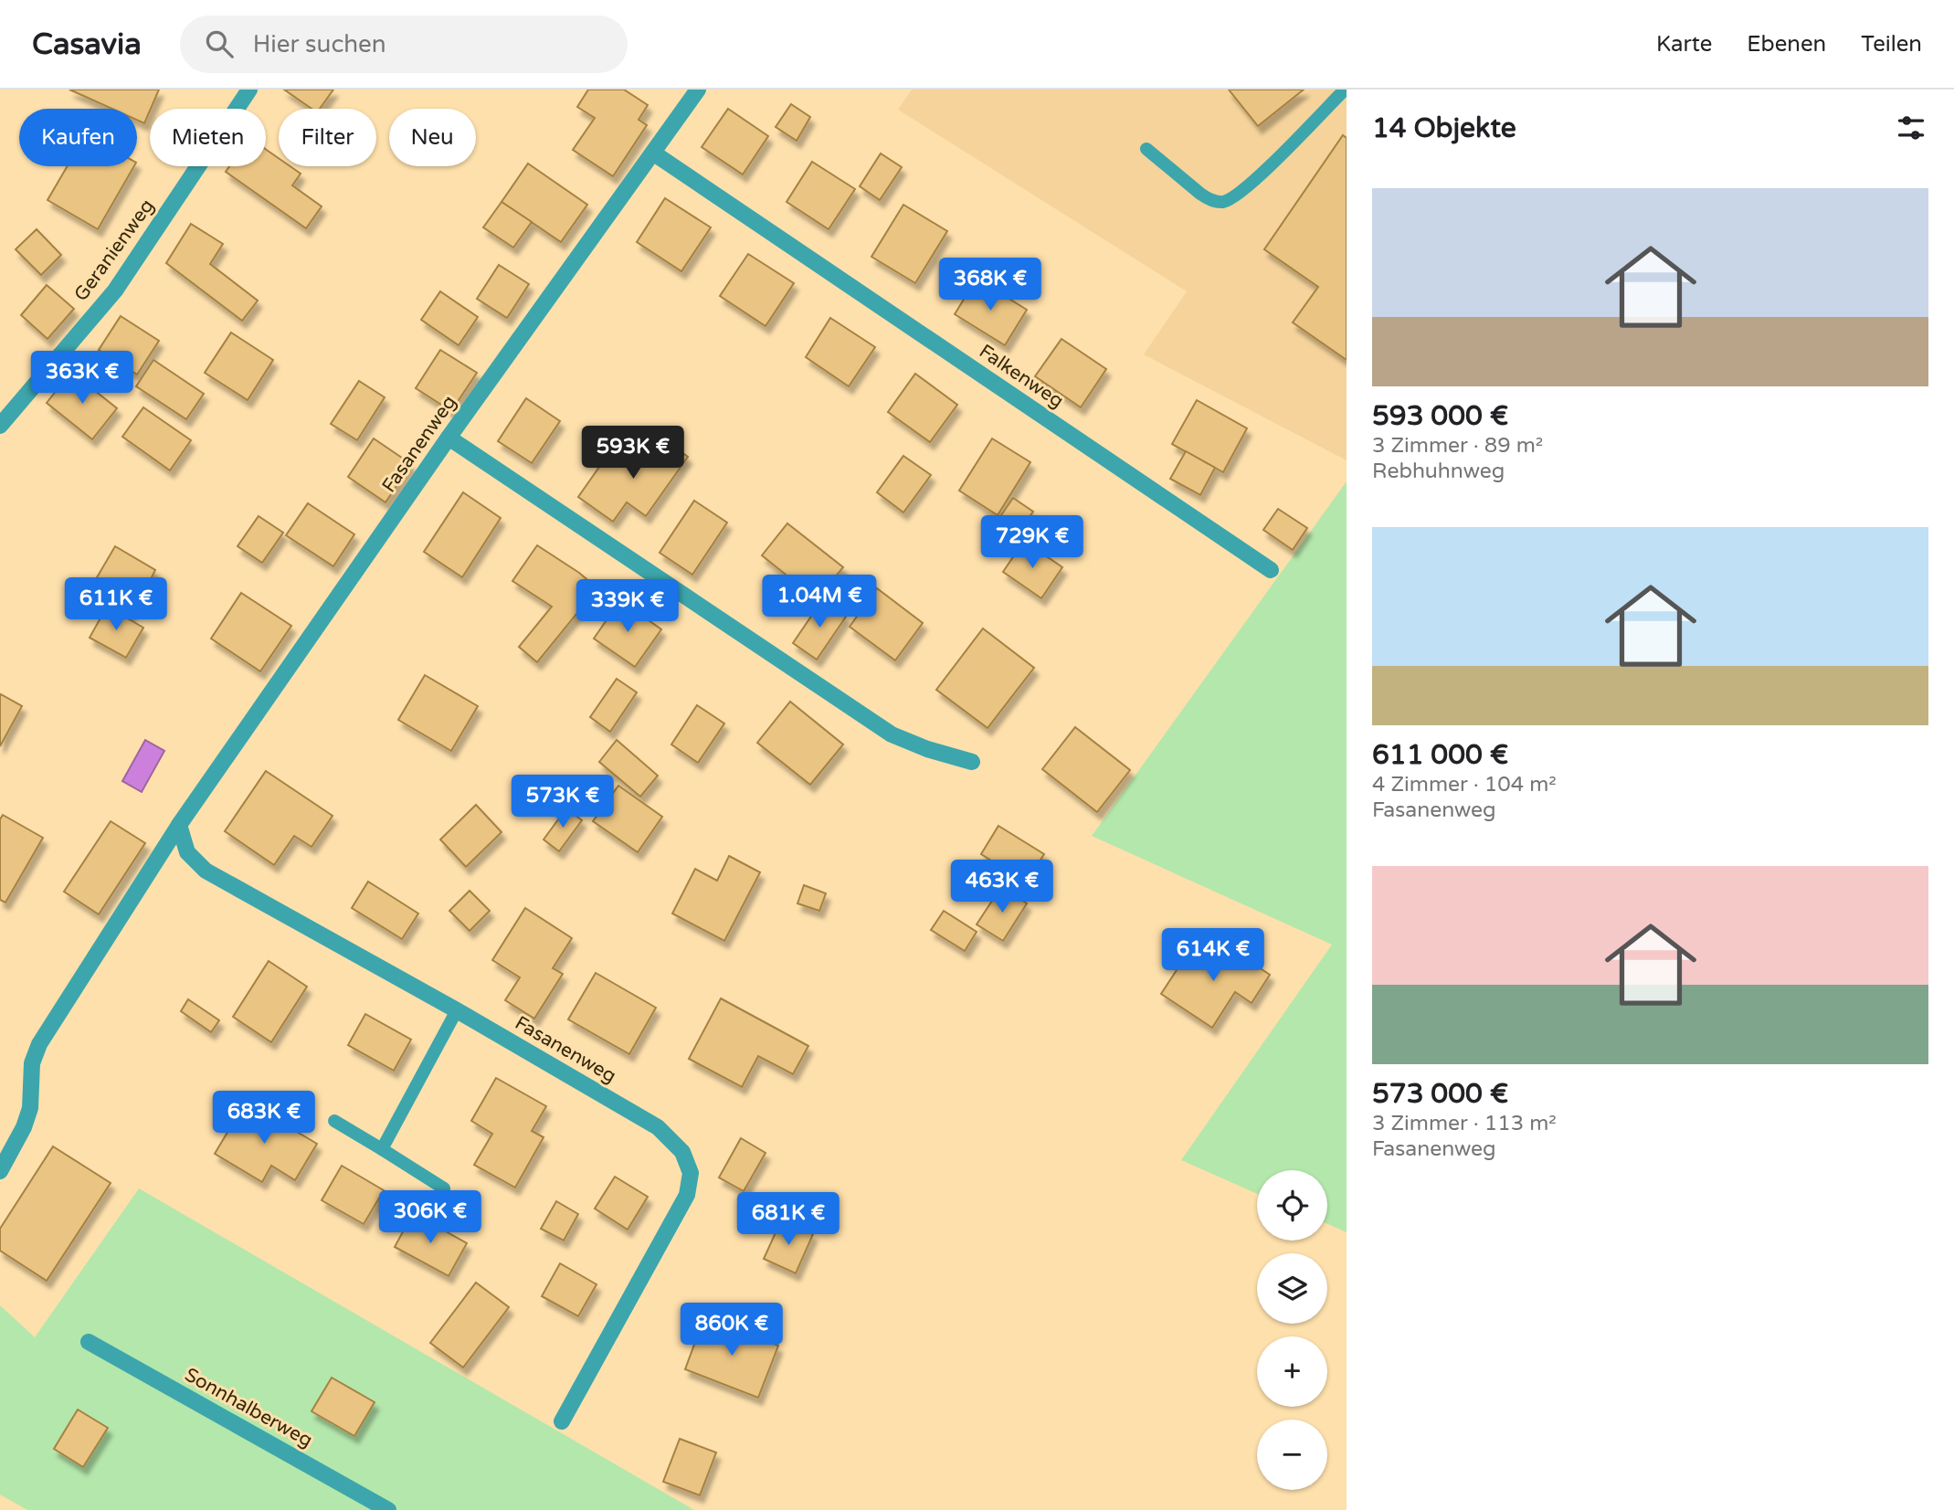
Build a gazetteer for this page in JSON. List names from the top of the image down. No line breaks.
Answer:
{"streets":{"street":["Geranienweg","Falkenweg","Fasanenweg","Sonnhalberweg"]},"crossings":[["Falkenweg","Fasanenweg"]],"page":{"header":"Casavia","search":"Hier suchen","nav":["Karte","Ebenen","Teilen"],"heading":"14 Objekte","chip":["Kaufen","Mieten","Filter","Neu"],"list":[{"name":"593 000 €","note":"3 Zimmer · 89 m² · Rebhuhnweg"},{"name":"611 000 €","note":"4 Zimmer · 104 m² · Fasanenweg"},{"name":"573 000 €","note":"3 Zimmer · 113 m² · Fasanenweg"}],"price":["368K €","363K €","593K €","729K €","1.04M €","611K €","339K €","573K €","463K €","614K €","683K €","306K €","681K €","860K €"],"map_buttons":["+","−"]}}
